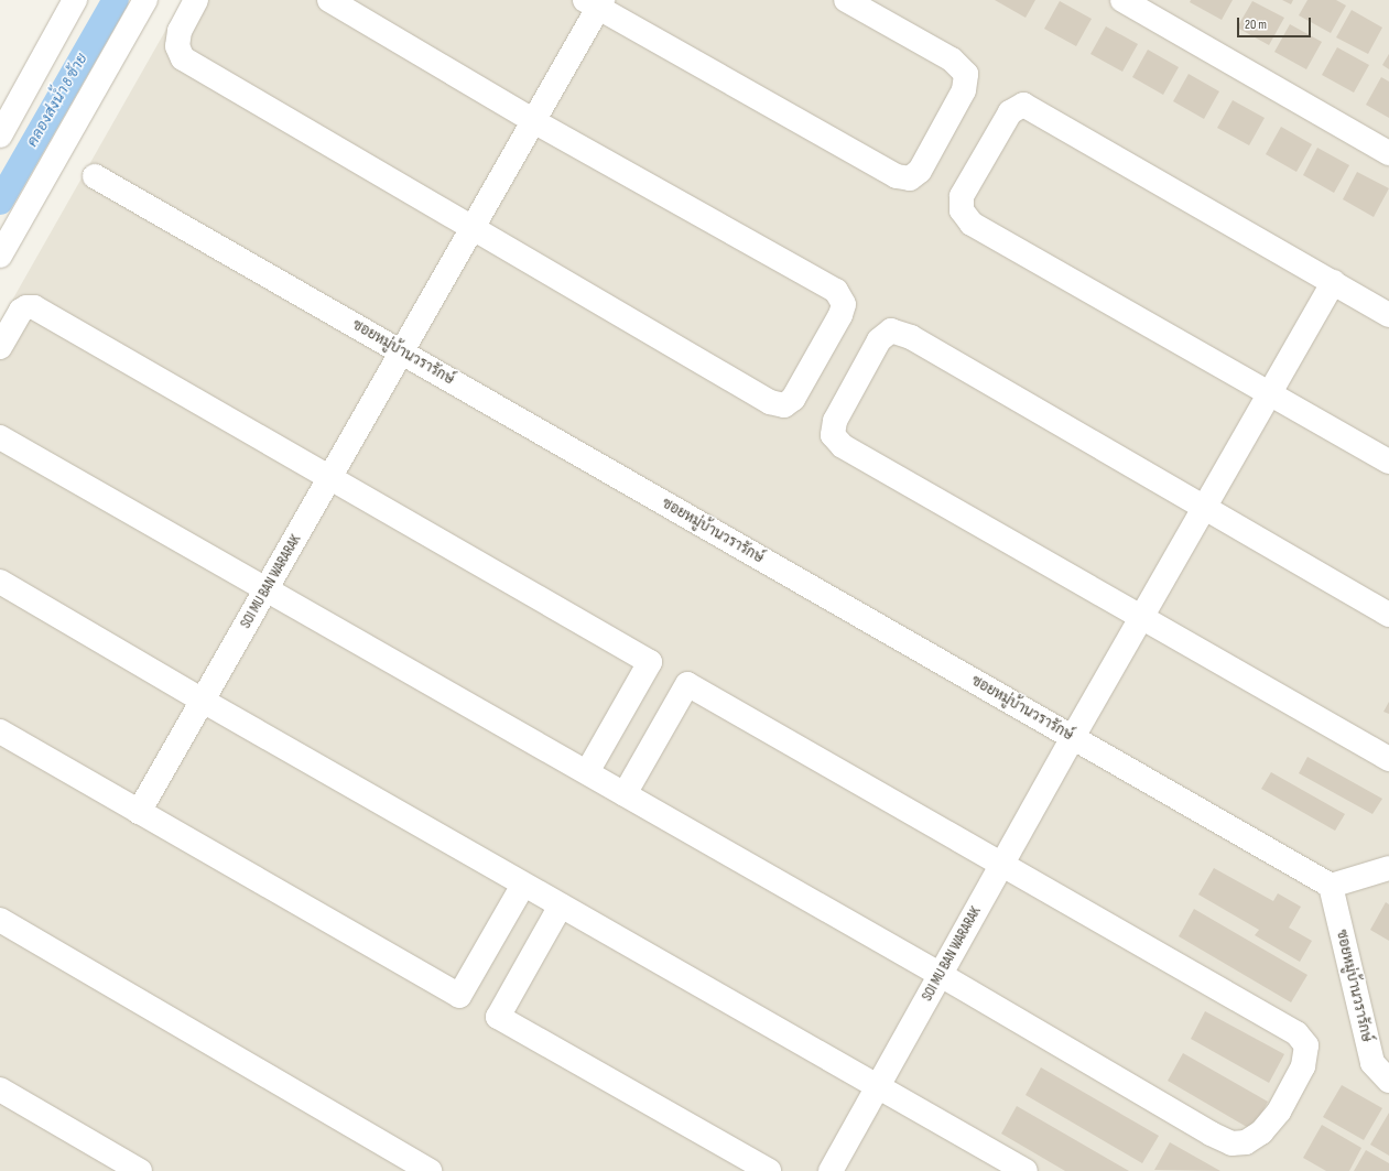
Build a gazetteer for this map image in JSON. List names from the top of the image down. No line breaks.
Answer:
{"streets":{"street":["ซอยหมู่บ้านวรารักษ์","SOI MU BAN WARARAK"]},"crossings":[["ซอยหมู่บ้านวรารักษ์","SOI MU BAN WARARAK"]],"water":["คลองส่งน้ำ 8 ซ้าย"],"scale_bar":"20 m"}
